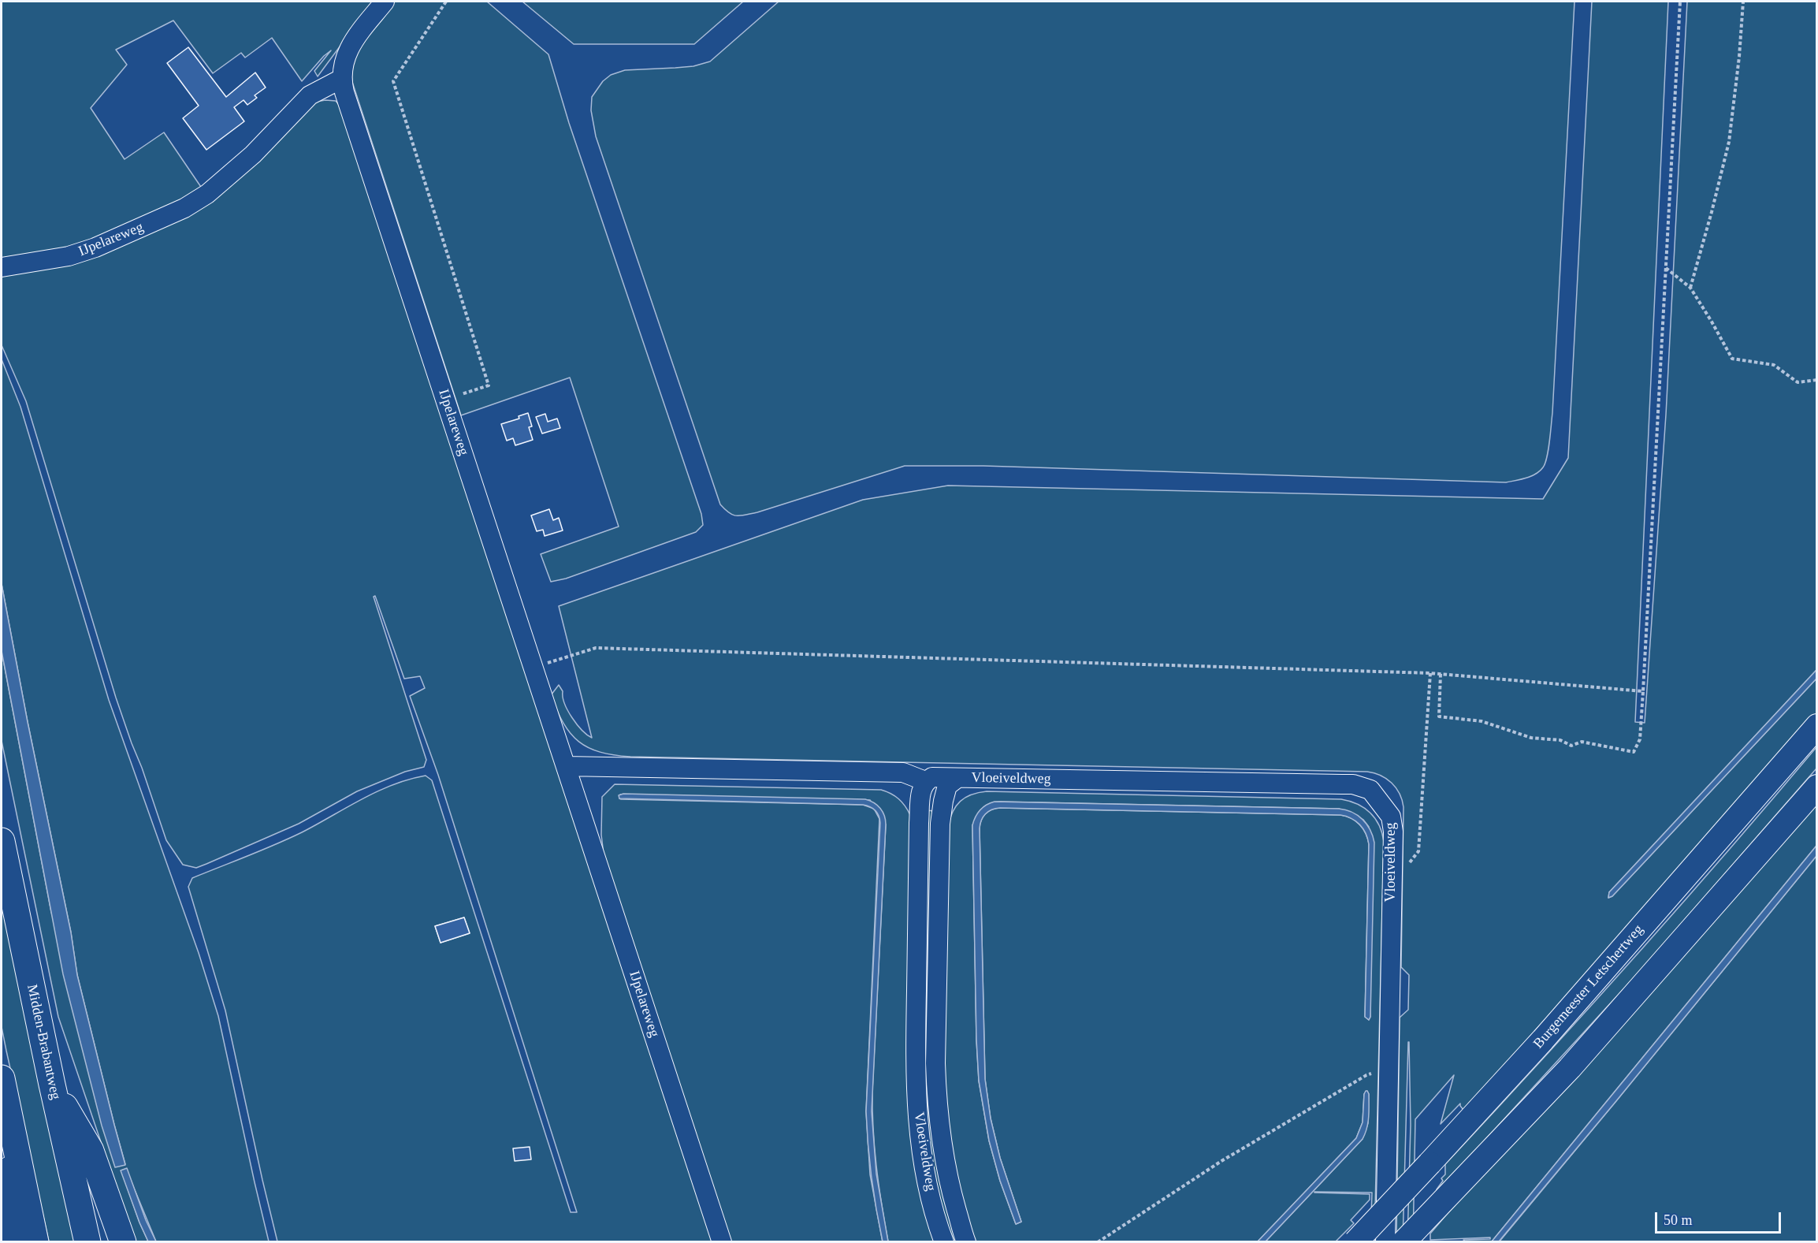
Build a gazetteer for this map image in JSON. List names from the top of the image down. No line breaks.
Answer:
{"streets":{"highway":["Midden-Brabantweg"],"main road":["Burgemeester Letschertweg"],"street":["IJpelareweg","Vloeiveldweg"]},"scale_bar":"50 m"}
